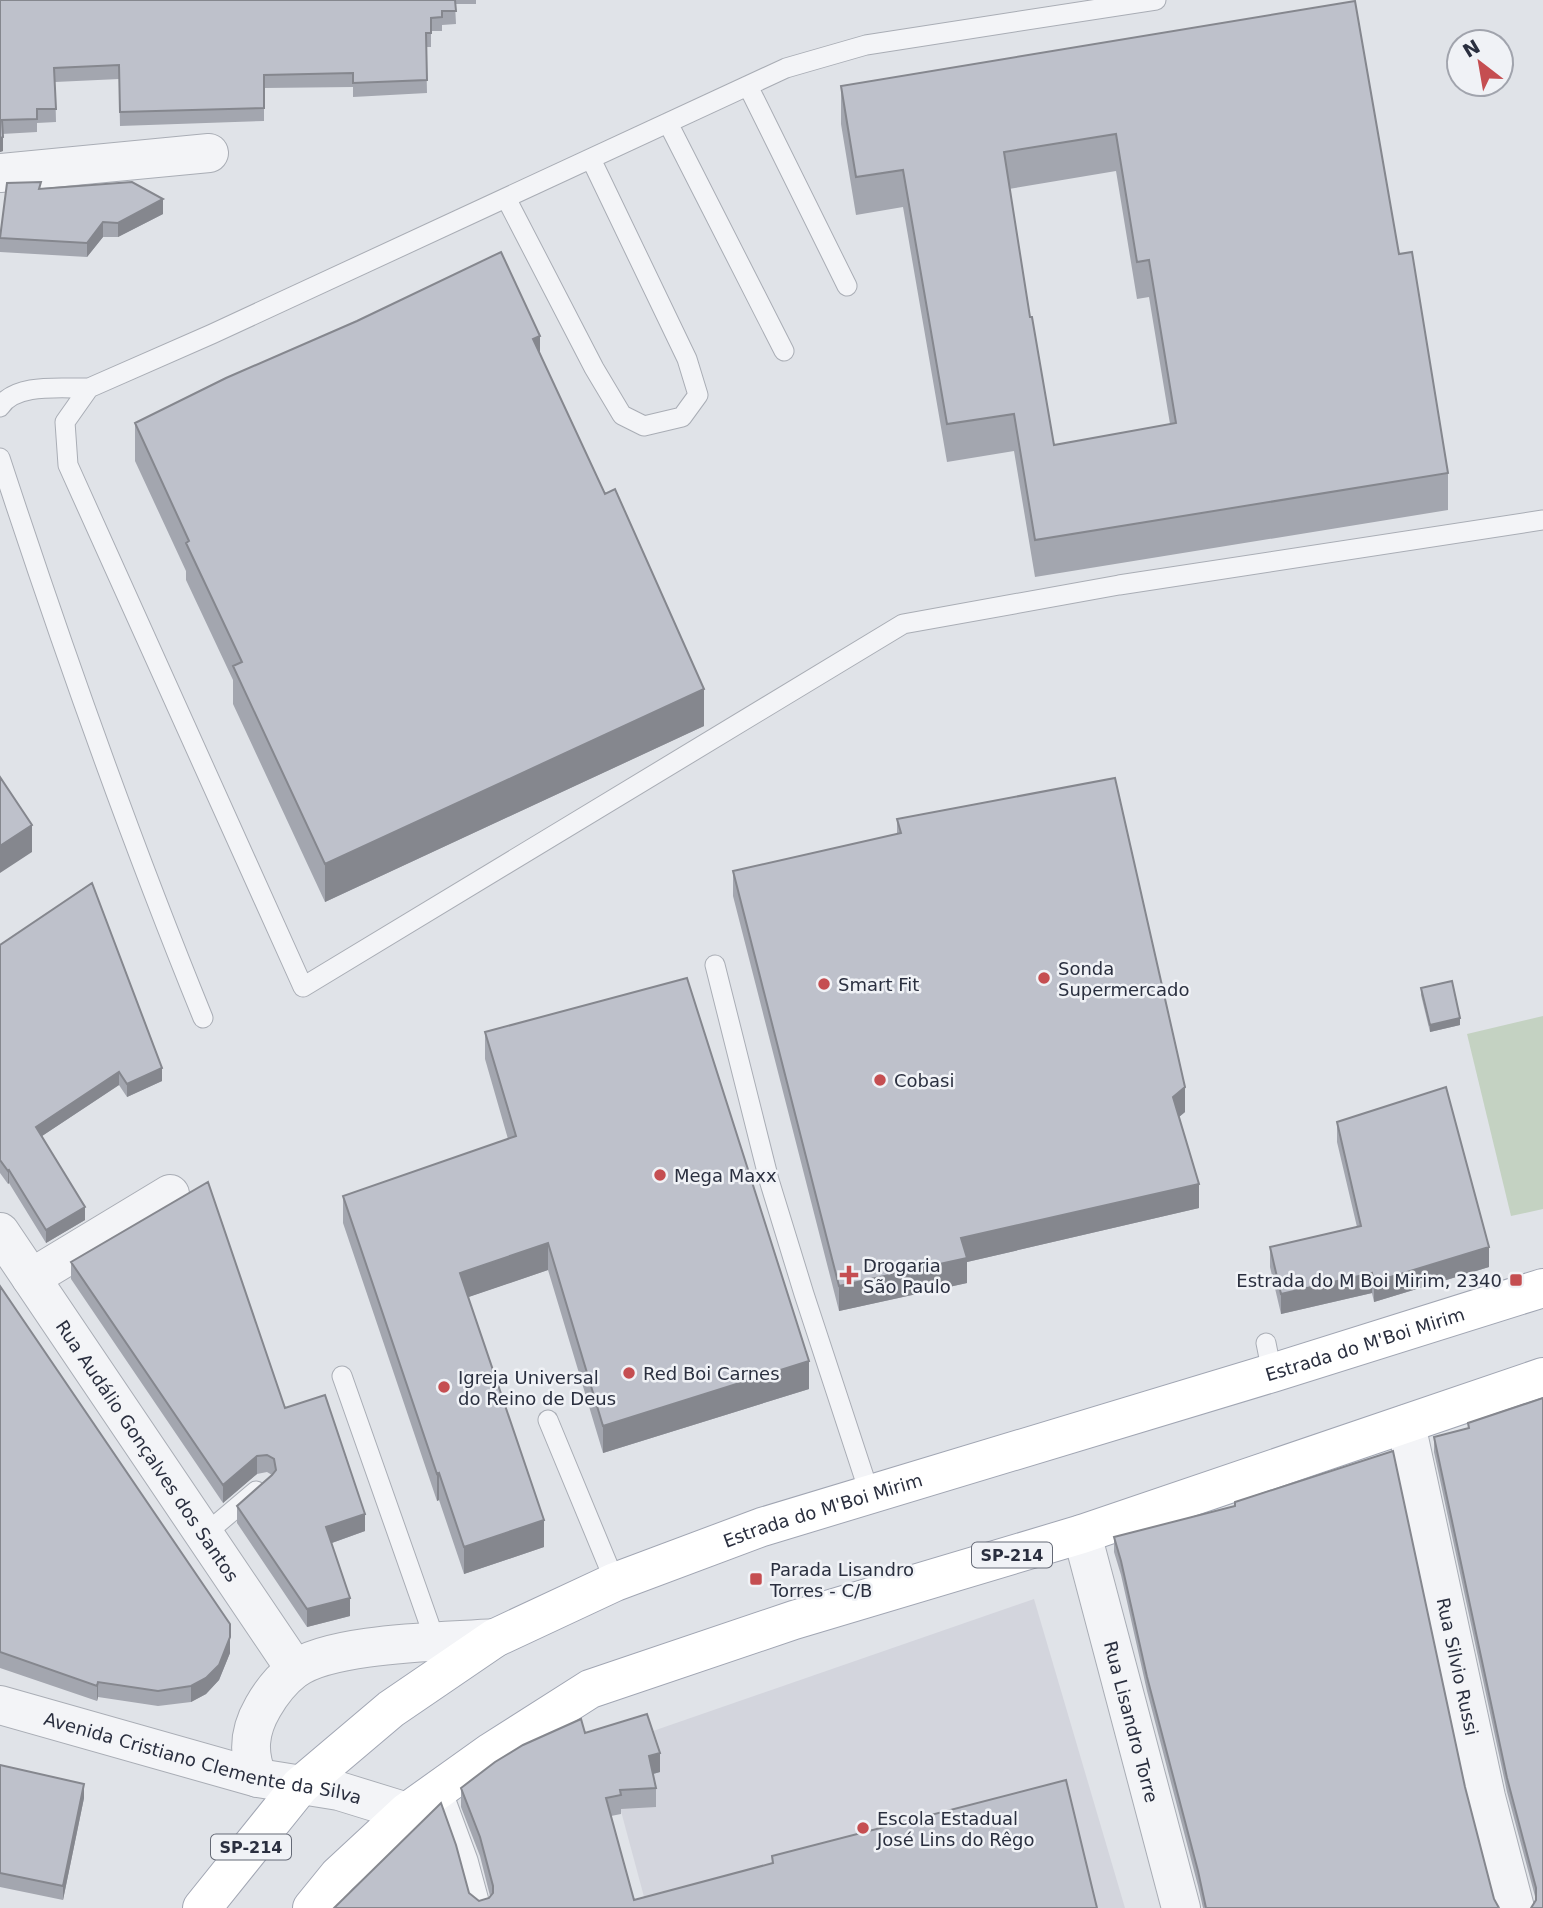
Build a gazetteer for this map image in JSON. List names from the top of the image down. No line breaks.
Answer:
{"streets":{"main road":["Estrada do M'Boi Mirim","SP-214"],"street":["Rua Audálio Gonçalves dos Santos","Rua Silvio Russi","Rua Lisandro Torre","Avenida Cristiano Clemente da Silva"]},"crossings":[["Estrada do M'Boi Mirim","Avenida Cristiano Clemente da Silva"],["SP-214","Rua Silvio Russi"],["SP-214","Rua Lisandro Torre"],["SP-214","Avenida Cristiano Clemente da Silva"]],"places":{"other":["Sonda Supermercado","Smart Fit","Cobasi","Mega Maxx","Red Boi Carnes","Igreja Universal do Reino de Deus","Escola Estadual José Lins do Rêgo"],"health":["Drogaria São Paulo"],"transit":["Estrada do M Boi Mirim, 2340","Parada Lisandro Torres - C/B"]},"north":"top left"}
